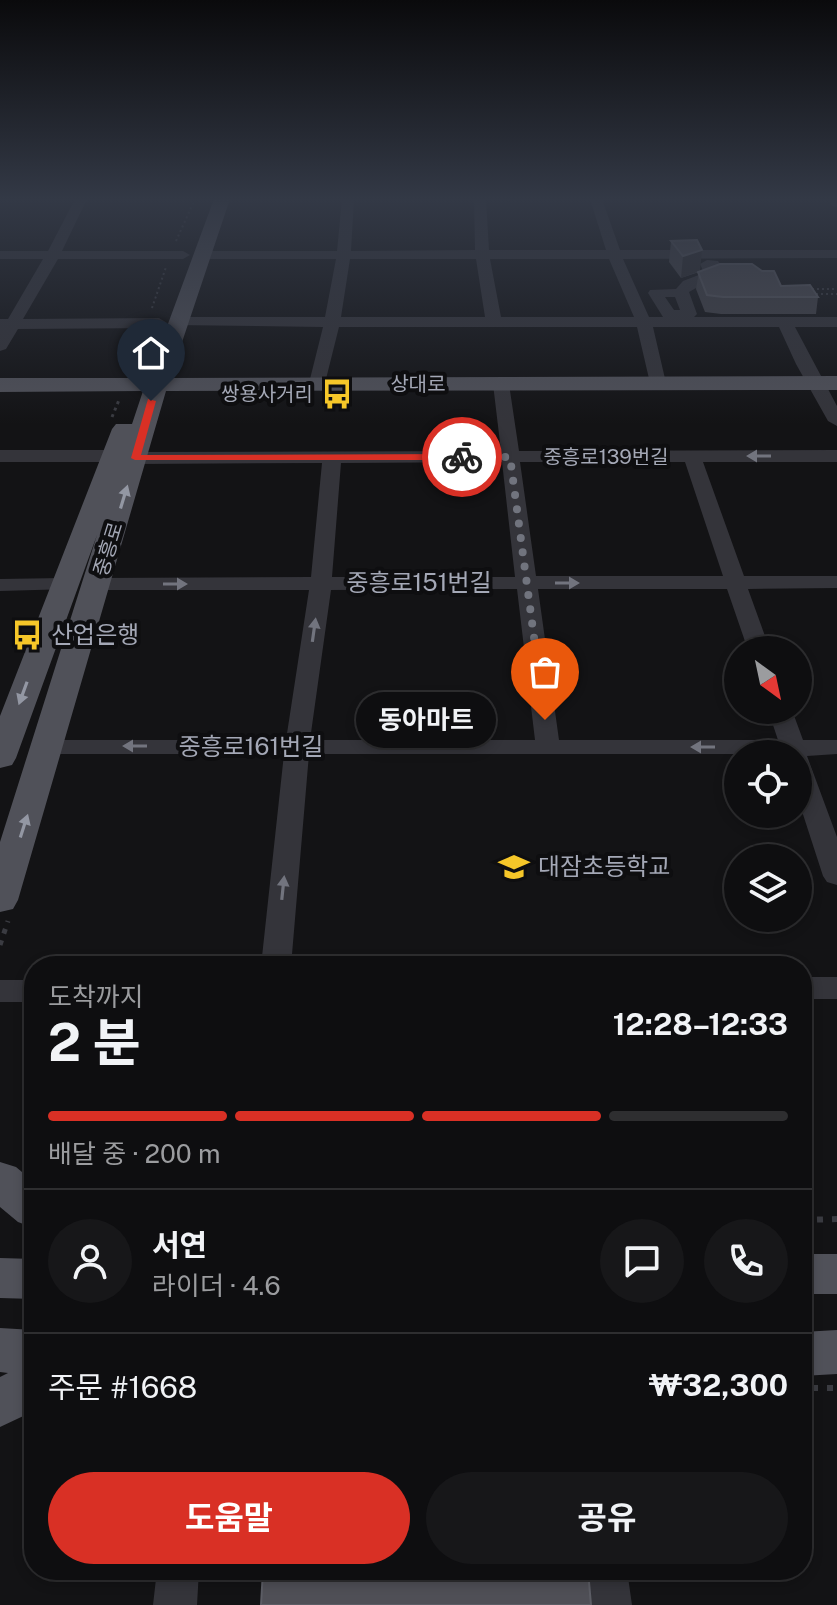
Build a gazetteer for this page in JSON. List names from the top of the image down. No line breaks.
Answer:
{"streets":{"main road":["상대로","중흥로"],"street":["중흥로139번길","중흥로151번길","중흥로161번길"]},"crossings":[["상대로","중흥로"],["중흥로139번길","중흥로"],["중흥로","중흥로151번길"],["중흥로","중흥로161번길"]],"one_way":["중흥로151번길","중흥로161번길"],"places":{"bus stop":["쌍용사거리","산업은행"],"other":["동아마트"],"school or university":["대잠초등학교"]},"north":"bottom right","page":{"bubble":"동아마트","heading":["2 분","도착까지","12:28–12:33"],"panel":["서연","라이더 · 4.6","주문 #1668","₩32,300"],"bar":"배달 중 · 200 m","buttons":["도움말","공유"]}}
